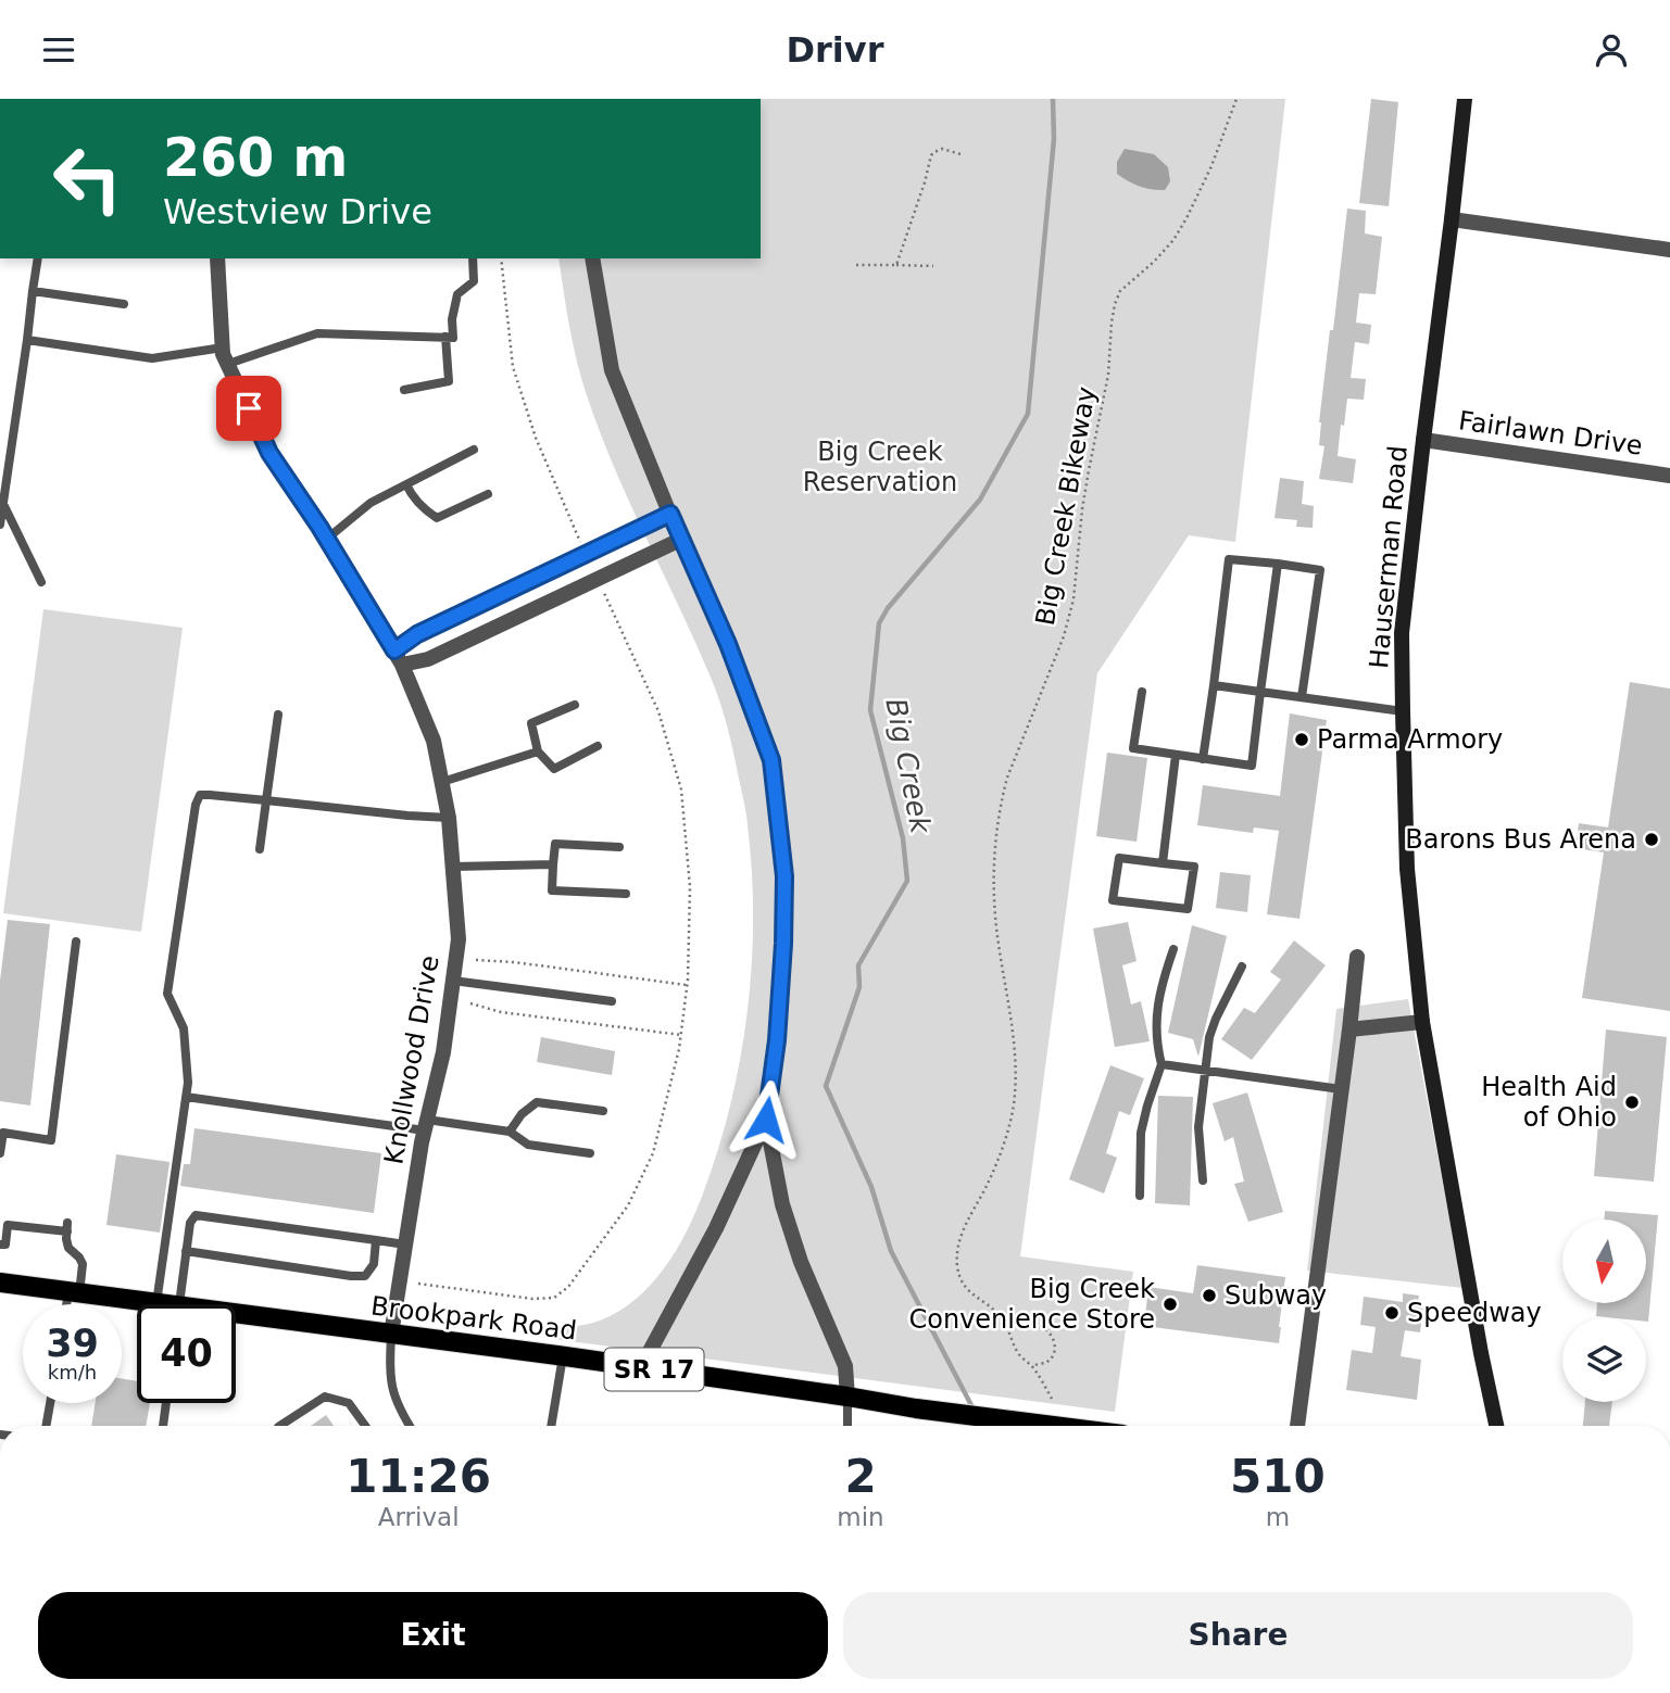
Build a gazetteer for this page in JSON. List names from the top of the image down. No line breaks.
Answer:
{"streets":{"main road":["Hauserman Road","Brookpark Road","SR 17"],"street":["Fairlawn Drive","Knollwood Drive"],"path":["Big Creek Bikeway"]},"crossings":[["Fairlawn Drive","Hauserman Road"],["Knollwood Drive","Brookpark Road"]],"water":["Big Creek"],"parks":["Big Creek Reservation"],"places":["Parma Armory","Barons Bus Arena","Health Aid of Ohio","Subway","Big Creek Convenience Store","Speedway"],"north":"bottom","page":{"header":"Drivr","turn":["260 m","Westview Drive"],"speed":"39 km/h","limit":"40","eta":["11:26","Arrival","2","min","510","m"],"buttons":["Exit","Share"]}}
